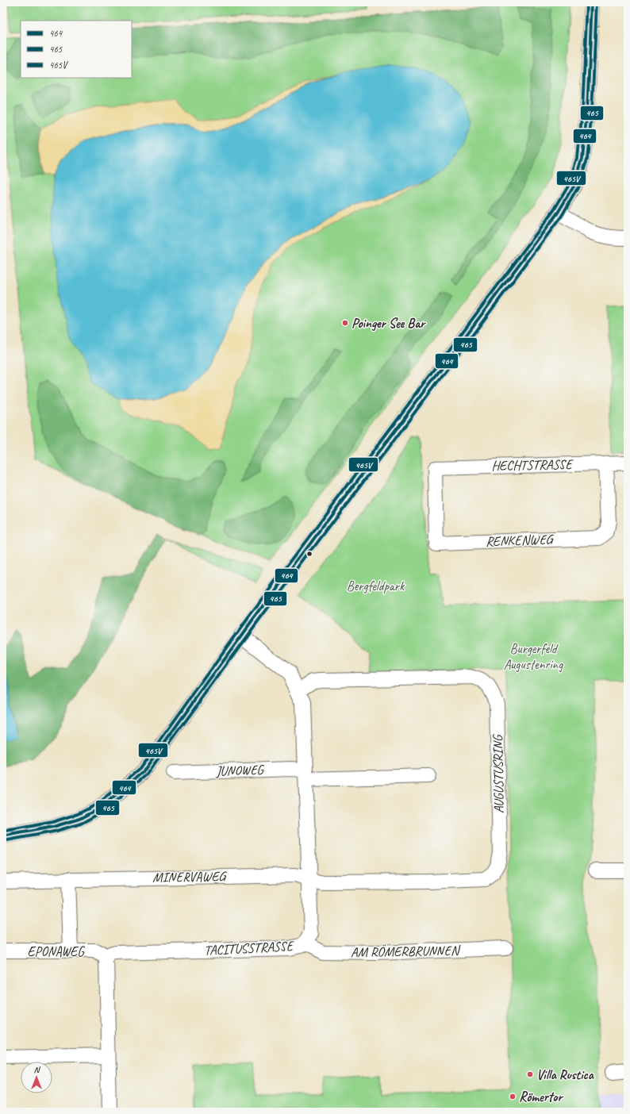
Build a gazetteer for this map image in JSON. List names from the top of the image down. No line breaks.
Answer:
{"streets":{"street":["HECHTSTRASSE","RENKENWEG","JUNOWEG","AUGUSTUSRING","MINERVAWEG","TACITUSSTRASSE","EPONAWEG","AM RÖMERBRUNNEN"]},"crossings":[["HECHTSTRASSE","RENKENWEG"],["JUNOWEG","TACITUSSTRASSE"],["AUGUSTUSRING","MINERVAWEG"],["AUGUSTUSRING","TACITUSSTRASSE"],["MINERVAWEG","TACITUSSTRASSE"],["TACITUSSTRASSE","EPONAWEG"],["TACITUSSTRASSE","AM RÖMERBRUNNEN"]],"parks":["Bergfeldpark","Burgerfeld Augustenring"],"places":["Poinger See Bar","Villa Rustica","Römertor"],"lines":["transit line 464","transit line 465","transit line 465V"],"legend":["464","465","465V"],"north":"top"}
